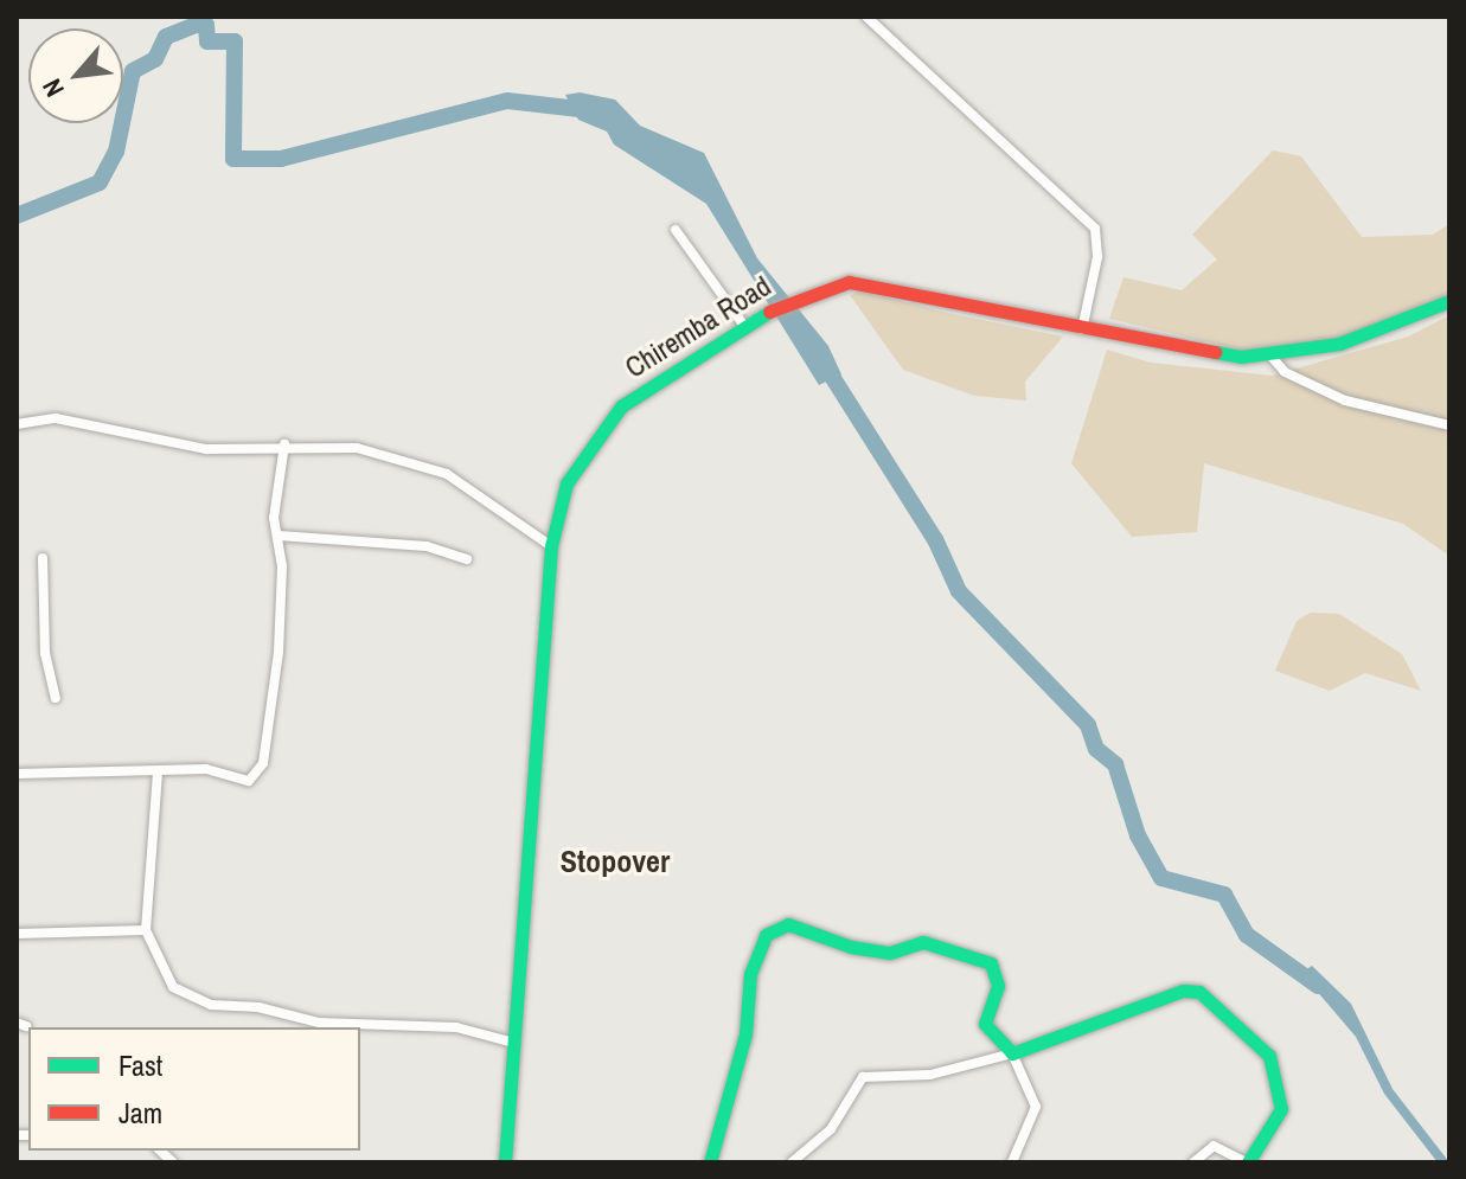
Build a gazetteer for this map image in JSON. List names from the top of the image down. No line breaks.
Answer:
{"streets":{"main road":["Chiremba Road"]},"districts":["Stopover"],"legend":["Fast","Jam"],"north":"bottom left"}
